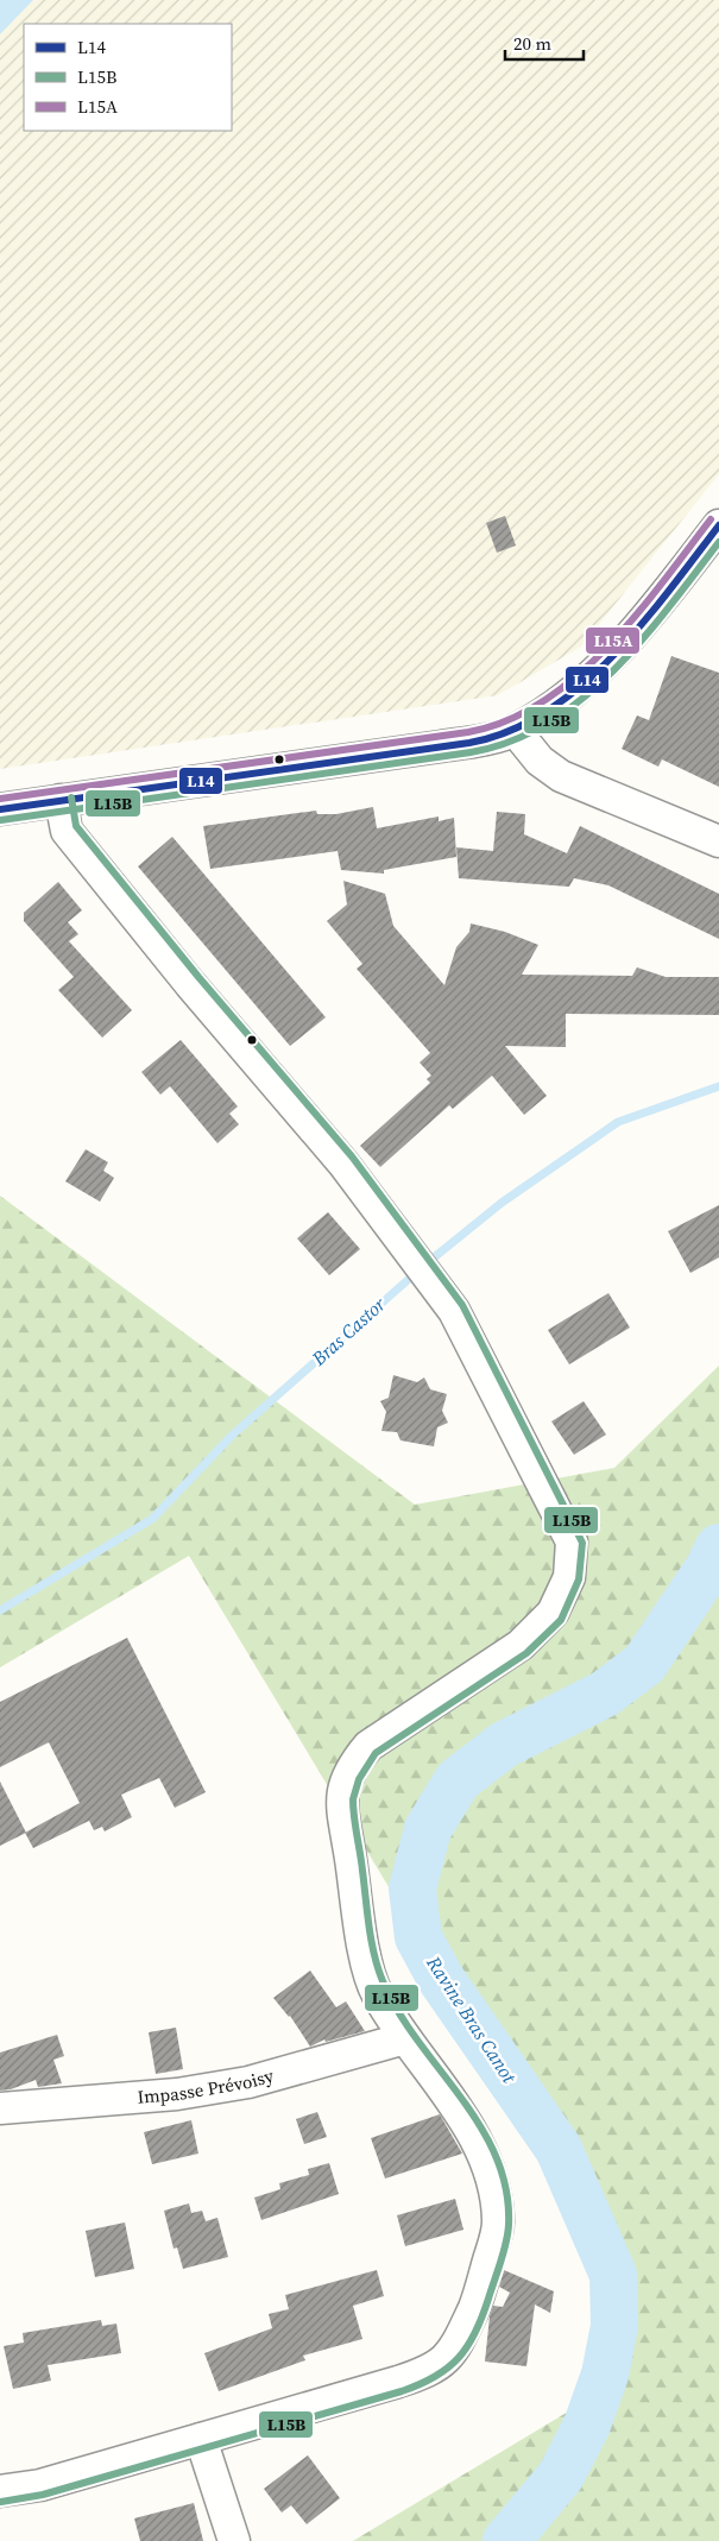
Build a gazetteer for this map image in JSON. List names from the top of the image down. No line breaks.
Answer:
{"streets":{"street":["Impasse Prévoisy"]},"water":["Bras Castor","Ravine Bras Canot"],"lines":["transit line L15A","transit line L14","transit line L15B"],"legend":["L14","L15B","L15A"],"scale_bar":"20 m"}
